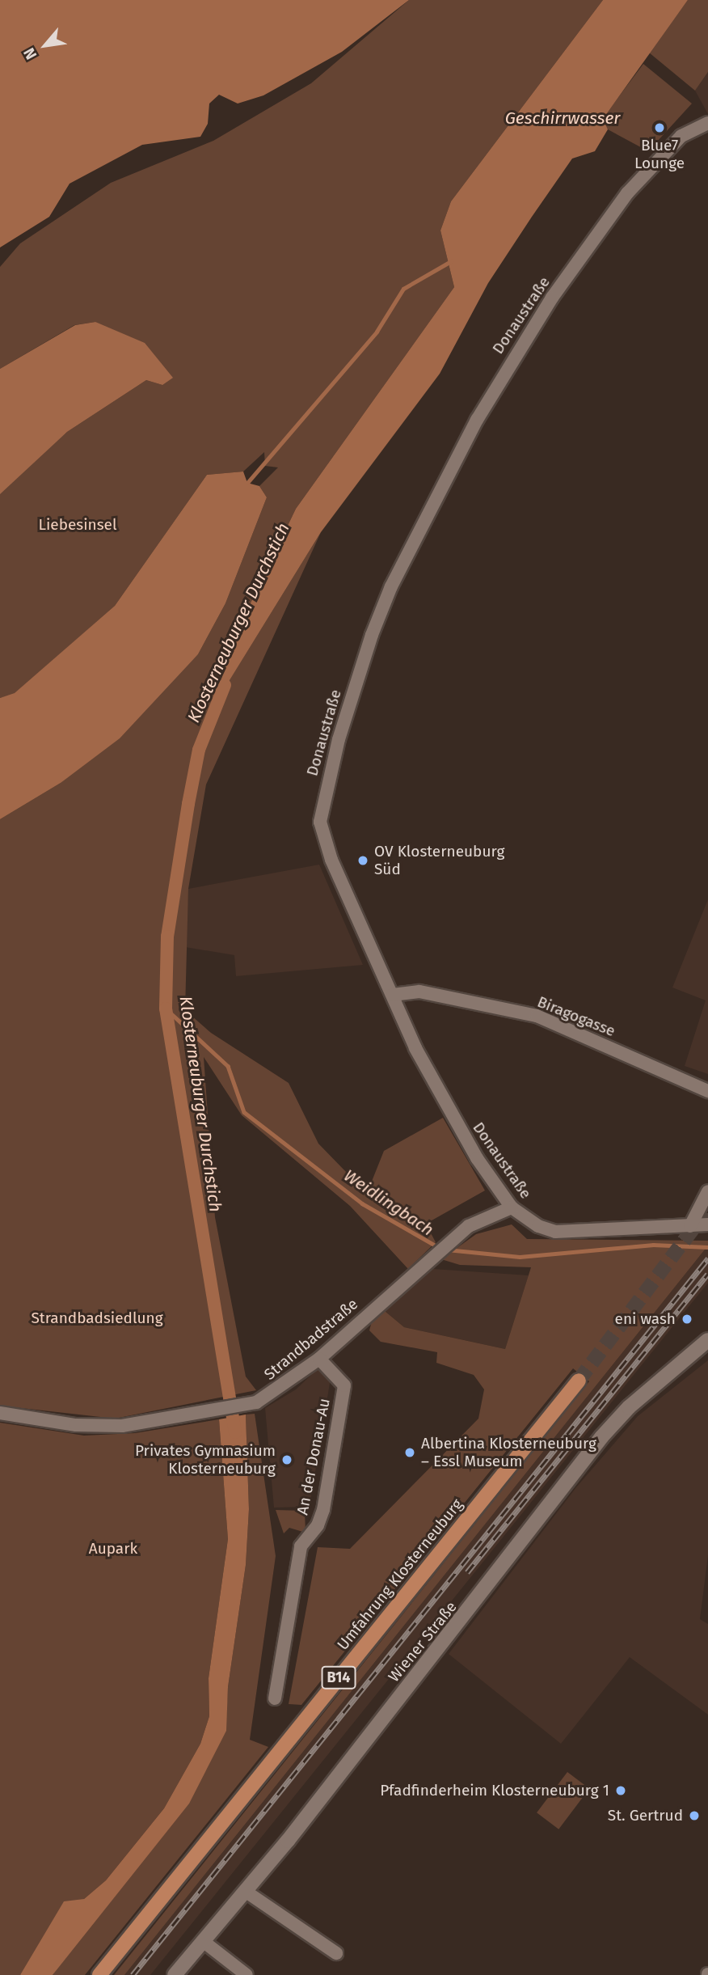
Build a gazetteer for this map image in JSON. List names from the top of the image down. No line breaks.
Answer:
{"streets":{"main road":["Umfahrung Klosterneuburg","B14"],"street":["Donaustraße","Biragogasse","Strandbadstraße","An der Donau-Au","Wiener Straße"]},"crossings":[["Donaustraße","Biragogasse"],["Donaustraße","Strandbadstraße"],["Strandbadstraße","An der Donau-Au"]],"water":["Geschirrwasser","Klosterneuburger Durchstich","Weidlingbach"],"parks":["Liebesinsel","Strandbadsiedlung","Aupark"],"places":["Blue7 Lounge","OV Klosterneuburg Süd","eni wash","Albertina Klosterneuburg – Essl Museum","Privates Gymnasium Klosterneuburg","Pfadfinderheim Klosterneuburg 1","St. Gertrud"],"north":"bottom left"}
